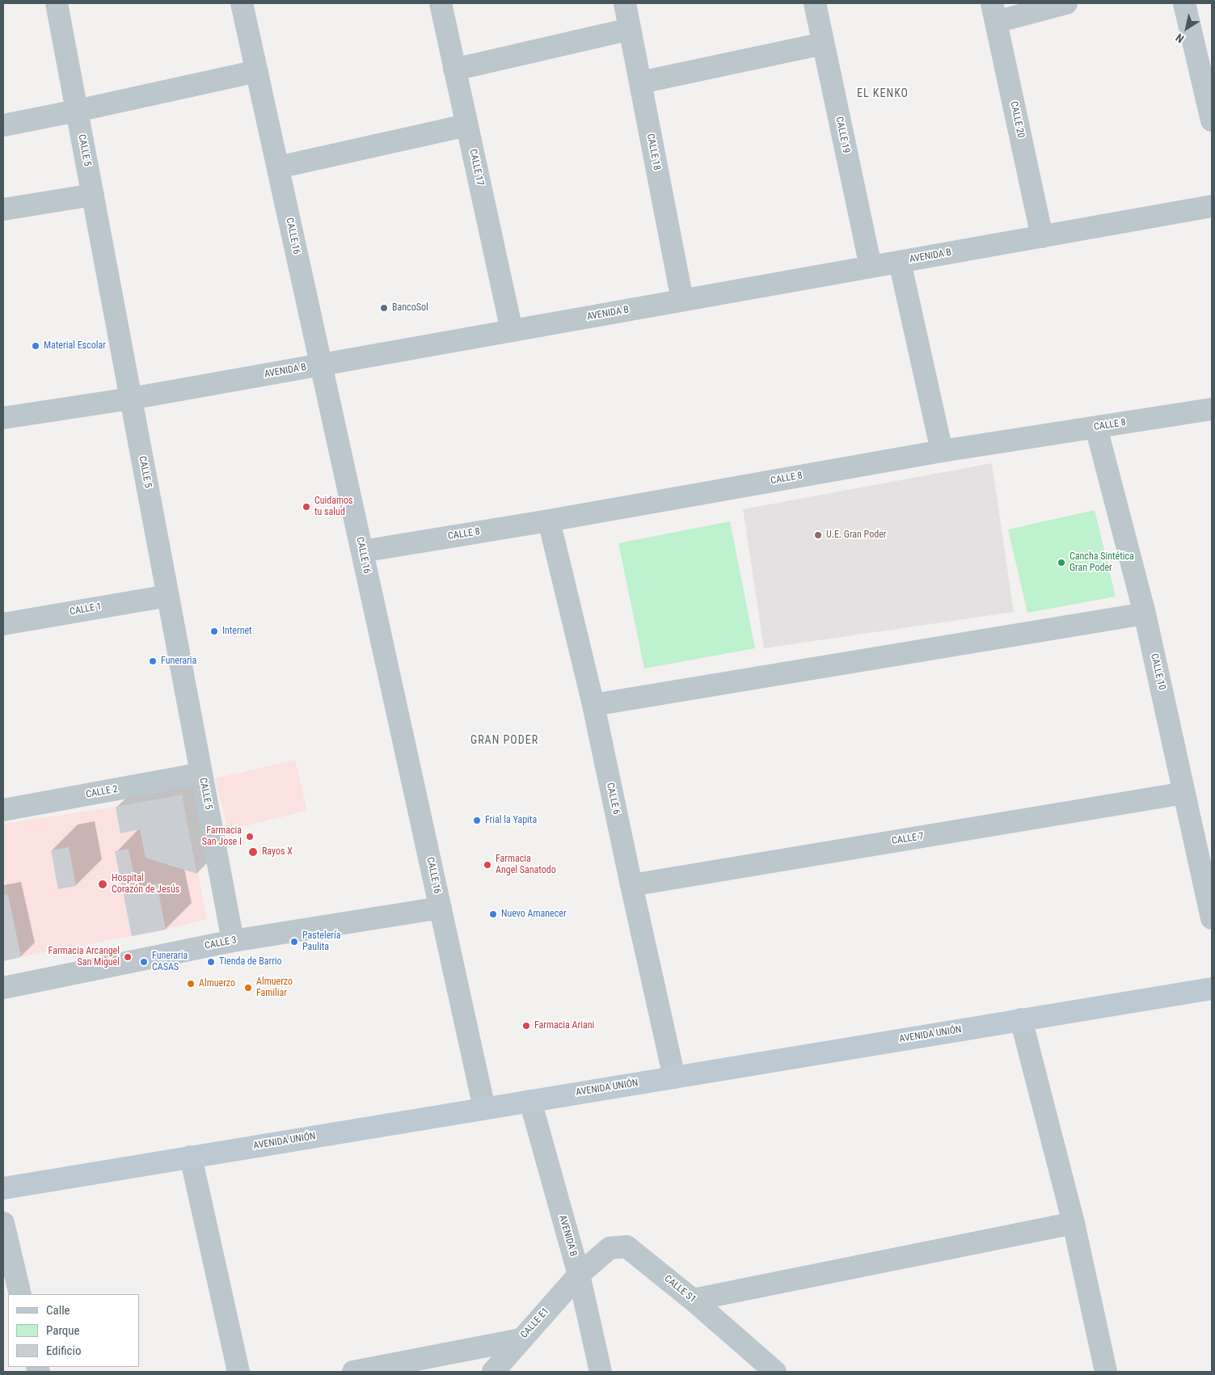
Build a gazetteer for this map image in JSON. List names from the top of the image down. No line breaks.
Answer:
{"streets":{"street":["CALLE 20","CALLE 19","CALLE 5","CALLE 18","CALLE 17","CALLE 16","AVENIDA B","CALLE 8","CALLE 1","CALLE 10","CALLE 2","CALLE 6","CALLE 7","CALLE 3","AVENIDA UNIÓN","CALLE S1","CALLE E1"]},"crossings":[["CALLE 20","AVENIDA B"],["CALLE 19","AVENIDA B"],["CALLE 5","AVENIDA B"],["CALLE 5","CALLE 1"],["CALLE 5","CALLE 2"],["CALLE 5","CALLE 3"],["CALLE 18","AVENIDA B"],["CALLE 17","AVENIDA B"],["CALLE 16","AVENIDA B"],["CALLE 16","CALLE 8"],["CALLE 16","CALLE 3"],["CALLE 16","AVENIDA UNIÓN"],["AVENIDA B","AVENIDA UNIÓN"],["AVENIDA B","CALLE S1"],["AVENIDA B","CALLE E1"],["CALLE 8","CALLE 10"],["CALLE 8","CALLE 6"],["CALLE 10","CALLE 7"],["CALLE 6","CALLE 7"],["CALLE 6","AVENIDA UNIÓN"],["CALLE S1","CALLE E1"]],"districts":["EL KENKO","GRAN PODER"],"places":["BancoSol","Material Escolar","Cuidamos tu salud","U.E. Gran Poder","Cancha Sintética Gran Poder","Internet","Funeraria","Frial la Yapita","Farmacia San Jose I","Rayos X","Farmacia Angel Sanatodo","Hospital Corazón de Jesús","Nuevo Amanecer","Pastelería Paulita","Farmacia Arcangel San Miguel","Funeraria CASAS","Tienda de Barrio","Almuerzo","Almuerzo Familiar","Farmacia Ariani"],"legend":["Calle","Parque","Edificio"],"north":"bottom left"}
